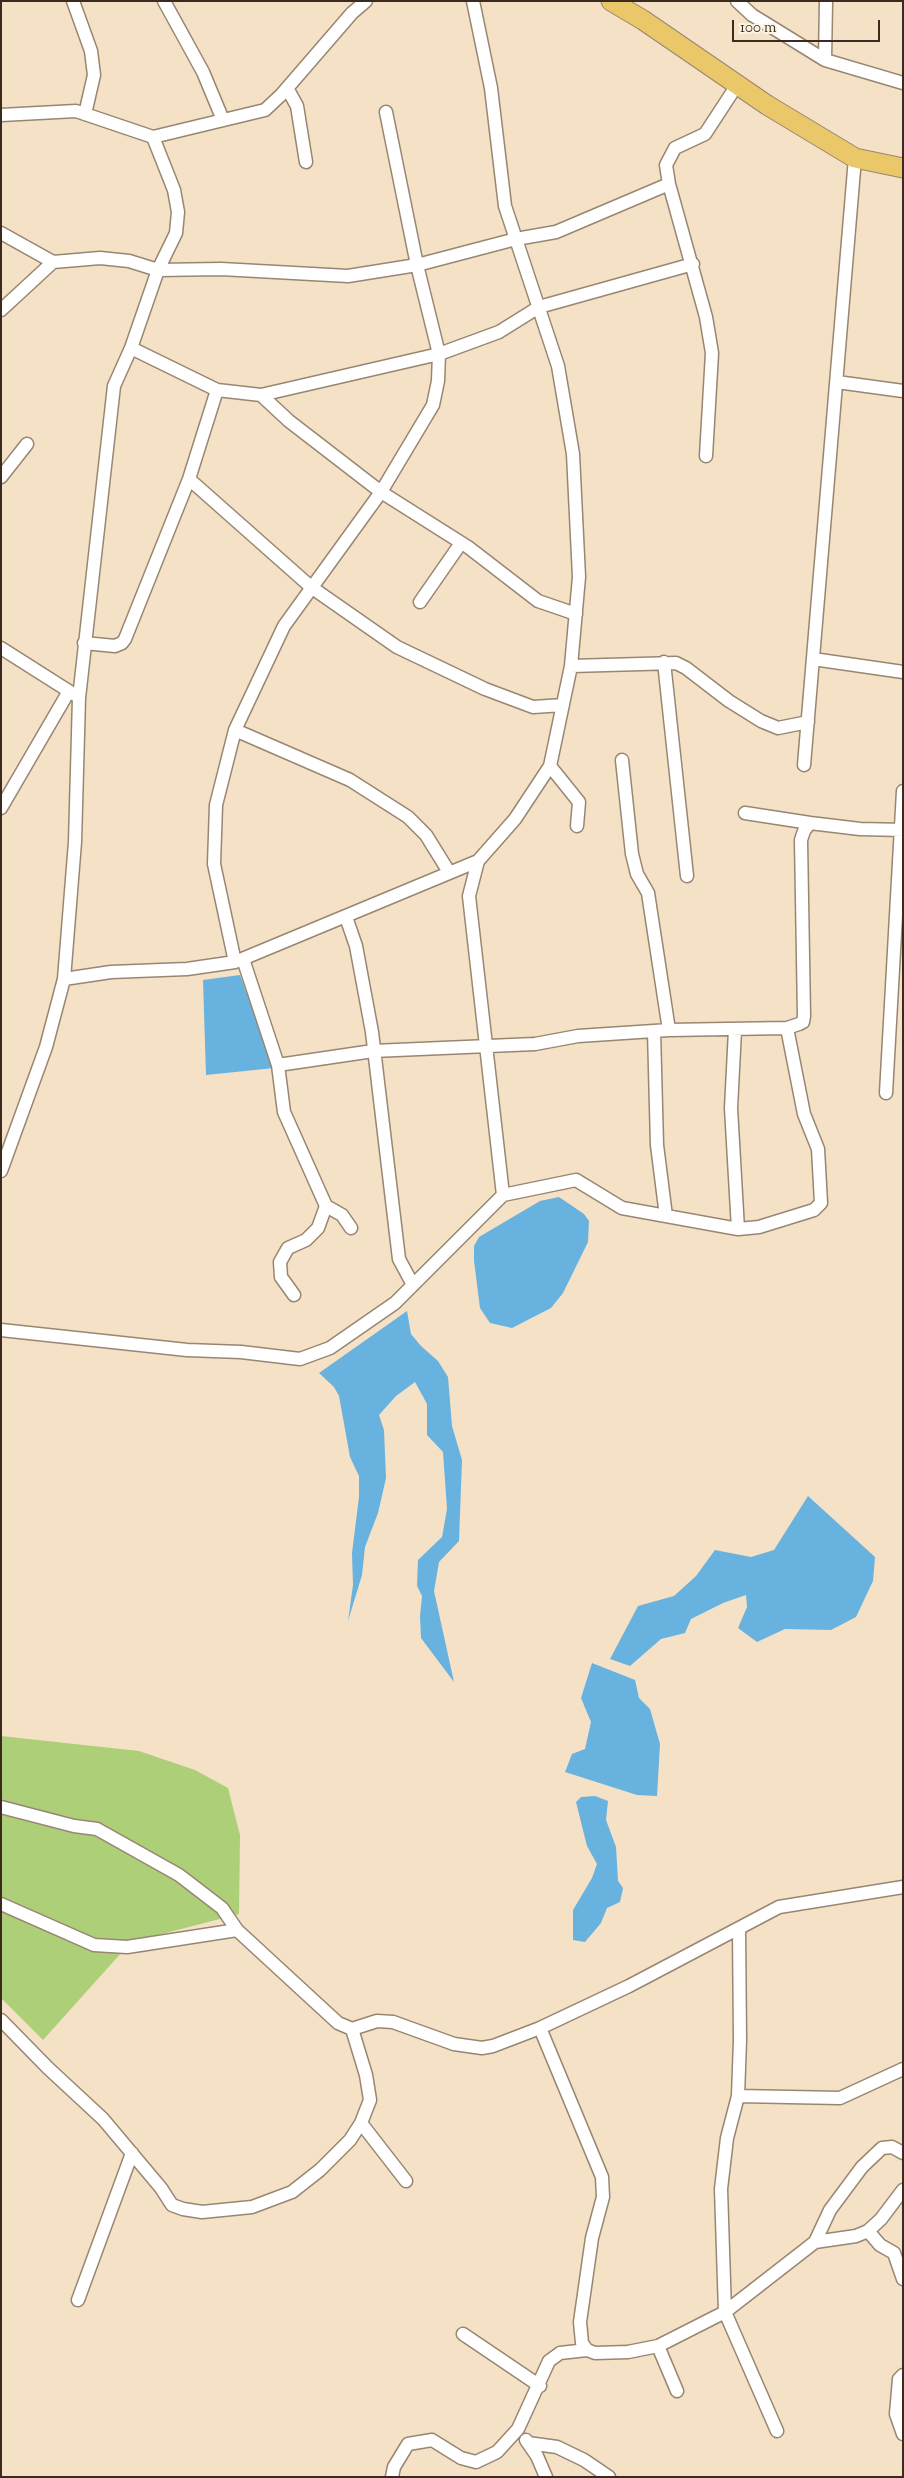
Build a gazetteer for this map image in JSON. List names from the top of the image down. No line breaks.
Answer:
{"scale_bar":"100 m"}
